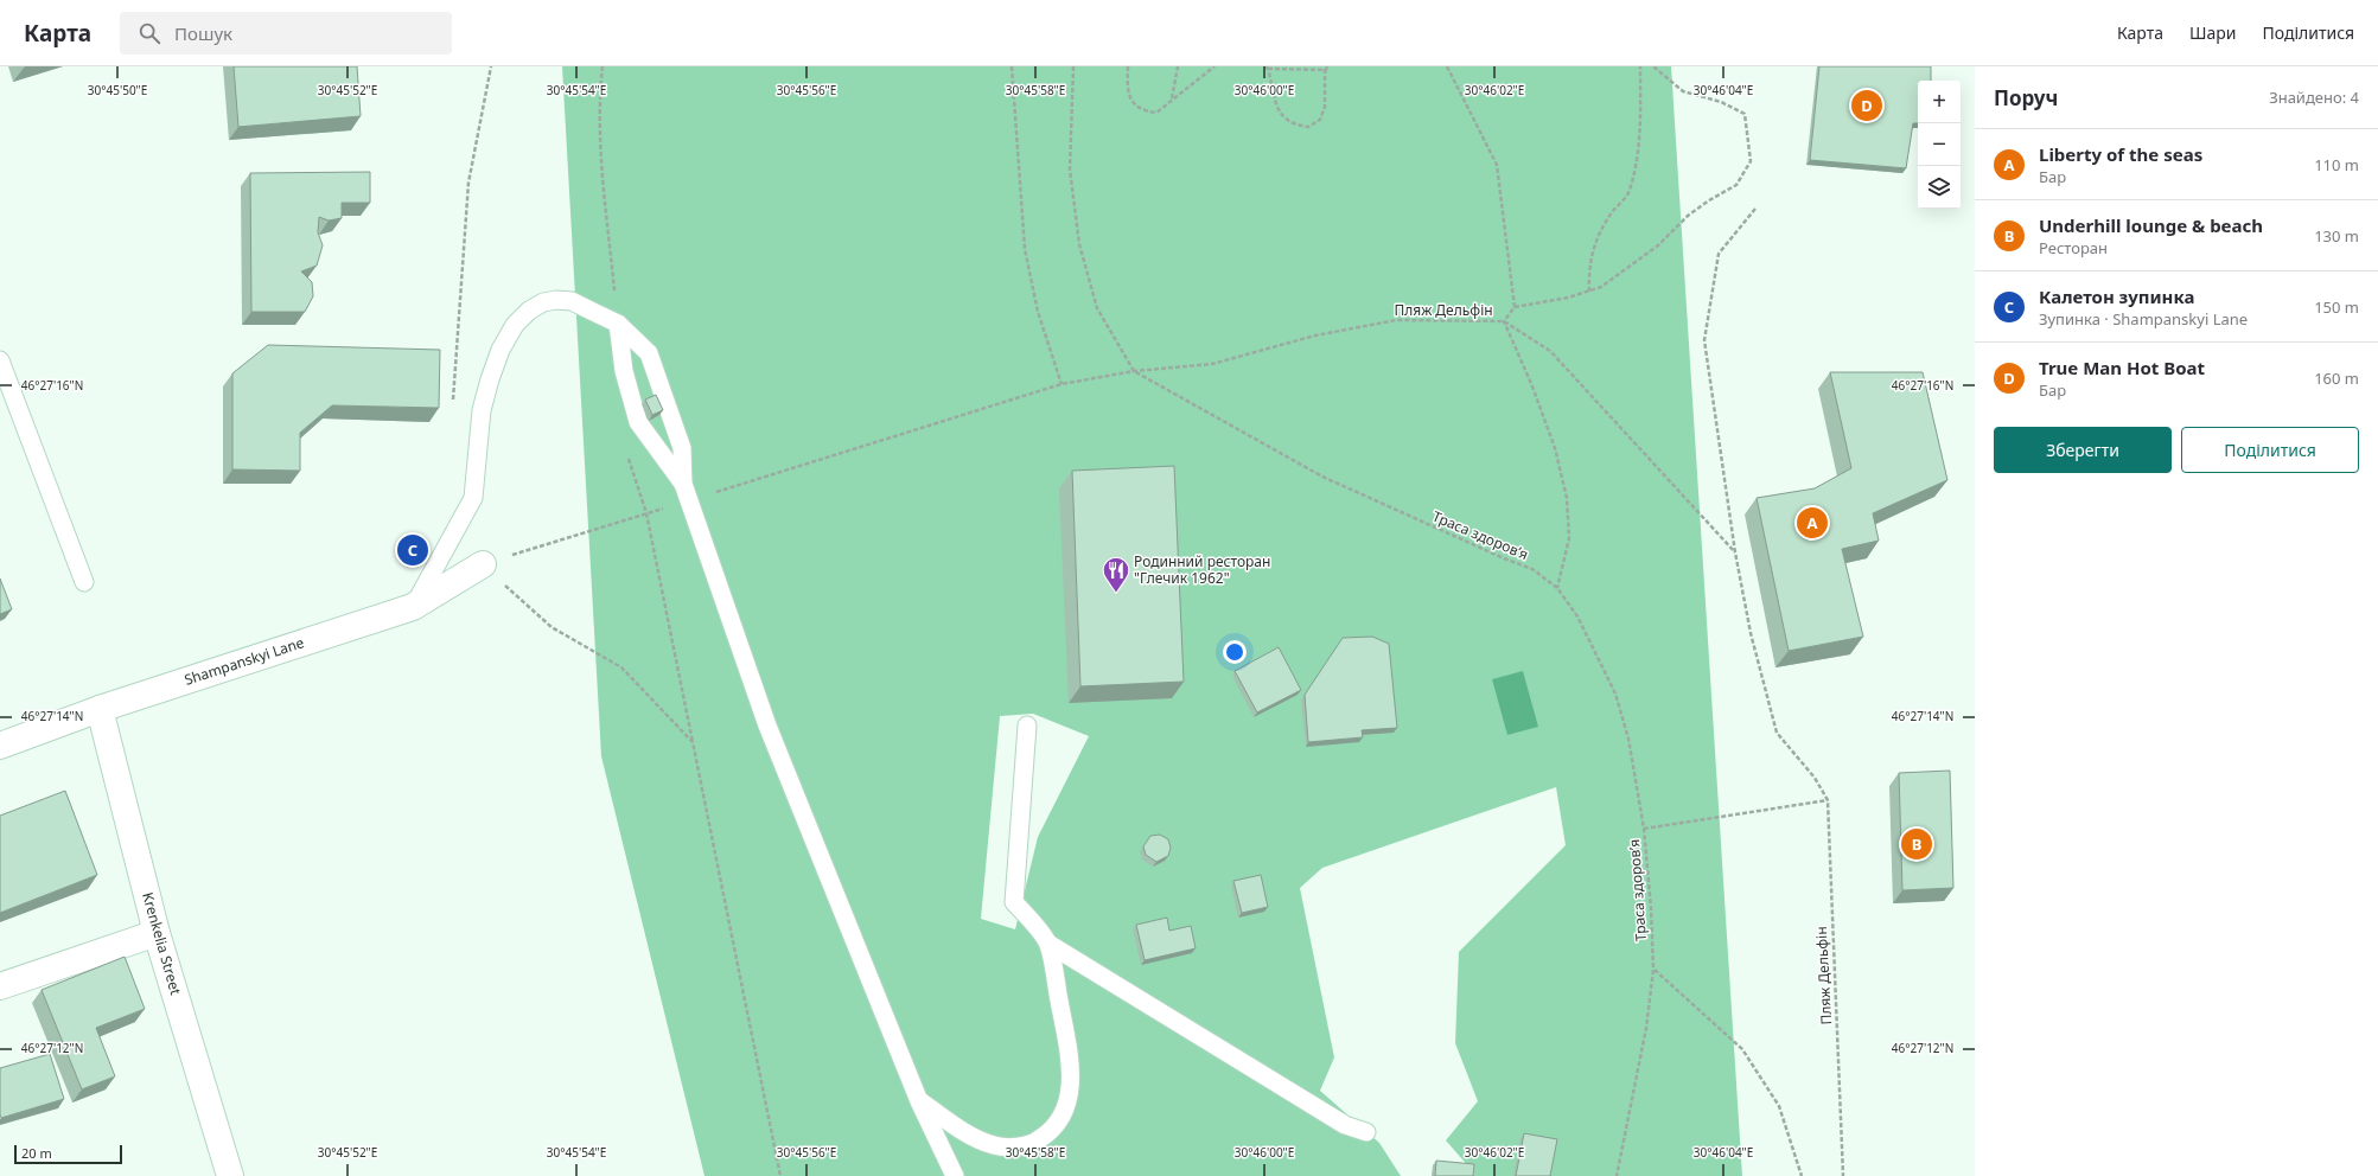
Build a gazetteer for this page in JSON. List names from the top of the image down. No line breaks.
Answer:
{"streets":{"street":["Shampanskyi Lane","Krenkelia Street"],"path":["Пляж Дельфін","Траса здоров’я"]},"crossings":[["Пляж Дельфін","Траса здоров’я"],["Пляж Дельфін","Shampanskyi Lane"],["Shampanskyi Lane","Krenkelia Street"]],"places":{"restaurant":["Родинний ресторан \"Глечик 1962\""]},"scale_bar":"20 m","page":{"header":"Карта","search":"Пошук","nav":["Карта","Шари","Поділитися"],"heading":["Поруч","Знайдено: 4"],"map_buttons":["+","−"],"pins":["D","A","C","B"],"list":[{"mark":"A","name":"Liberty of the seas","note":"Бар","value":"110 m"},{"mark":"B","name":"Underhill lounge & beach","note":"Ресторан","value":"130 m"},{"mark":"C","name":"Калетон зупинка","note":"Зупинка · Shampanskyi Lane","value":"150 m"},{"mark":"D","name":"True Man Hot Boat","note":"Бар","value":"160 m"}],"buttons":["Зберегти","Поділитися"],"scale":"20 m"},"coordinates":["30°45'50\"E","30°45'52\"E","30°45'54\"E","30°45'56\"E","30°45'58\"E","30°46'00\"E","30°46'02\"E","30°46'04\"E","46°27'16\"N","46°27'14\"N","46°27'12\"N"]}
